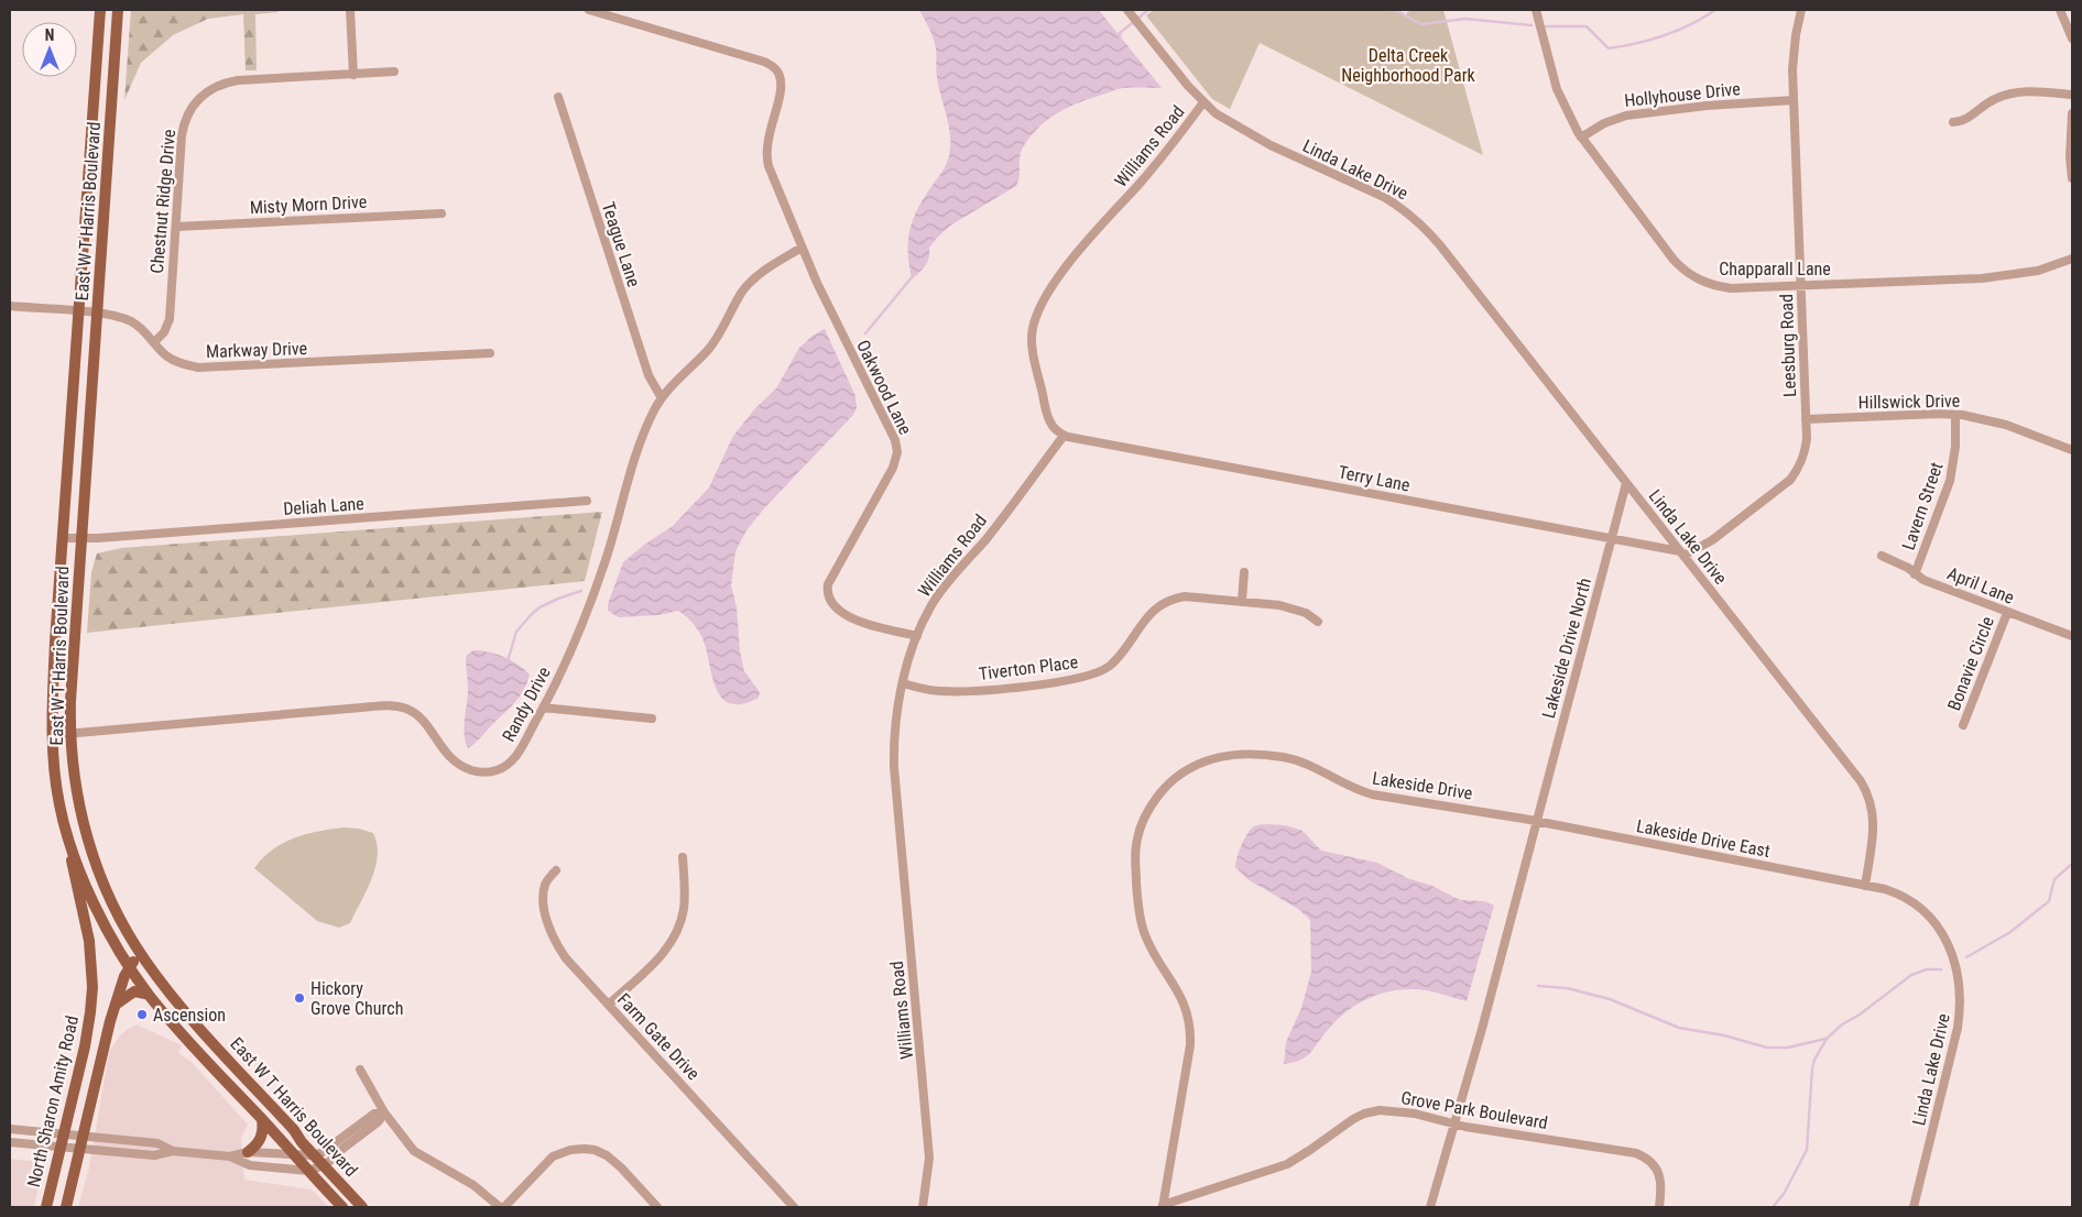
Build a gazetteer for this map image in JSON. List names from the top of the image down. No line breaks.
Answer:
{"streets":{"main road":["East W T Harris Boulevard","North Sharon Amity Road"],"street":["Hollyhouse Drive","Williams Road","Linda Lake Drive","Chestnut Ridge Drive","Misty Morn Drive","Teague Lane","Chapparall Lane","Leesburg Road","Markway Drive","Oakwood Lane","Hillswick Drive","Terry Lane","Deliah Lane","Lavern Street","April Lane","Lakeside Drive North","Bonavie Circle","Tiverton Place","Randy Drive","Lakeside Drive","Lakeside Drive East","Farm Gate Drive","Grove Park Boulevard"]},"crossings":[["Hollyhouse Drive","Chapparall Lane"],["Hollyhouse Drive","Leesburg Road"],["Williams Road","Linda Lake Drive"],["Williams Road","Oakwood Lane"],["Williams Road","Terry Lane"],["Williams Road","Tiverton Place"],["Linda Lake Drive","Leesburg Road"],["Linda Lake Drive","Terry Lane"],["Linda Lake Drive","Lakeside Drive North"],["Linda Lake Drive","Lakeside Drive East"],["Chestnut Ridge Drive","Misty Morn Drive"],["Chestnut Ridge Drive","Markway Drive"],["East W T Harris Boulevard","Markway Drive"],["East W T Harris Boulevard","Deliah Lane"],["East W T Harris Boulevard","Randy Drive"],["East W T Harris Boulevard","North Sharon Amity Road"],["Teague Lane","Randy Drive"],["Chapparall Lane","Leesburg Road"],["Leesburg Road","Hillswick Drive"],["Leesburg Road","Terry Lane"],["Oakwood Lane","Randy Drive"],["Hillswick Drive","Lavern Street"],["Terry Lane","Lakeside Drive North"],["Lavern Street","April Lane"],["April Lane","Bonavie Circle"],["Lakeside Drive North","Lakeside Drive"],["Lakeside Drive North","Lakeside Drive East"],["Lakeside Drive","Lakeside Drive East"],["Lakeside Drive","Grove Park Boulevard"]],"parks":["Delta Creek Neighborhood Park"],"places":["Hickory Grove Church","Ascension"],"north":"top"}
